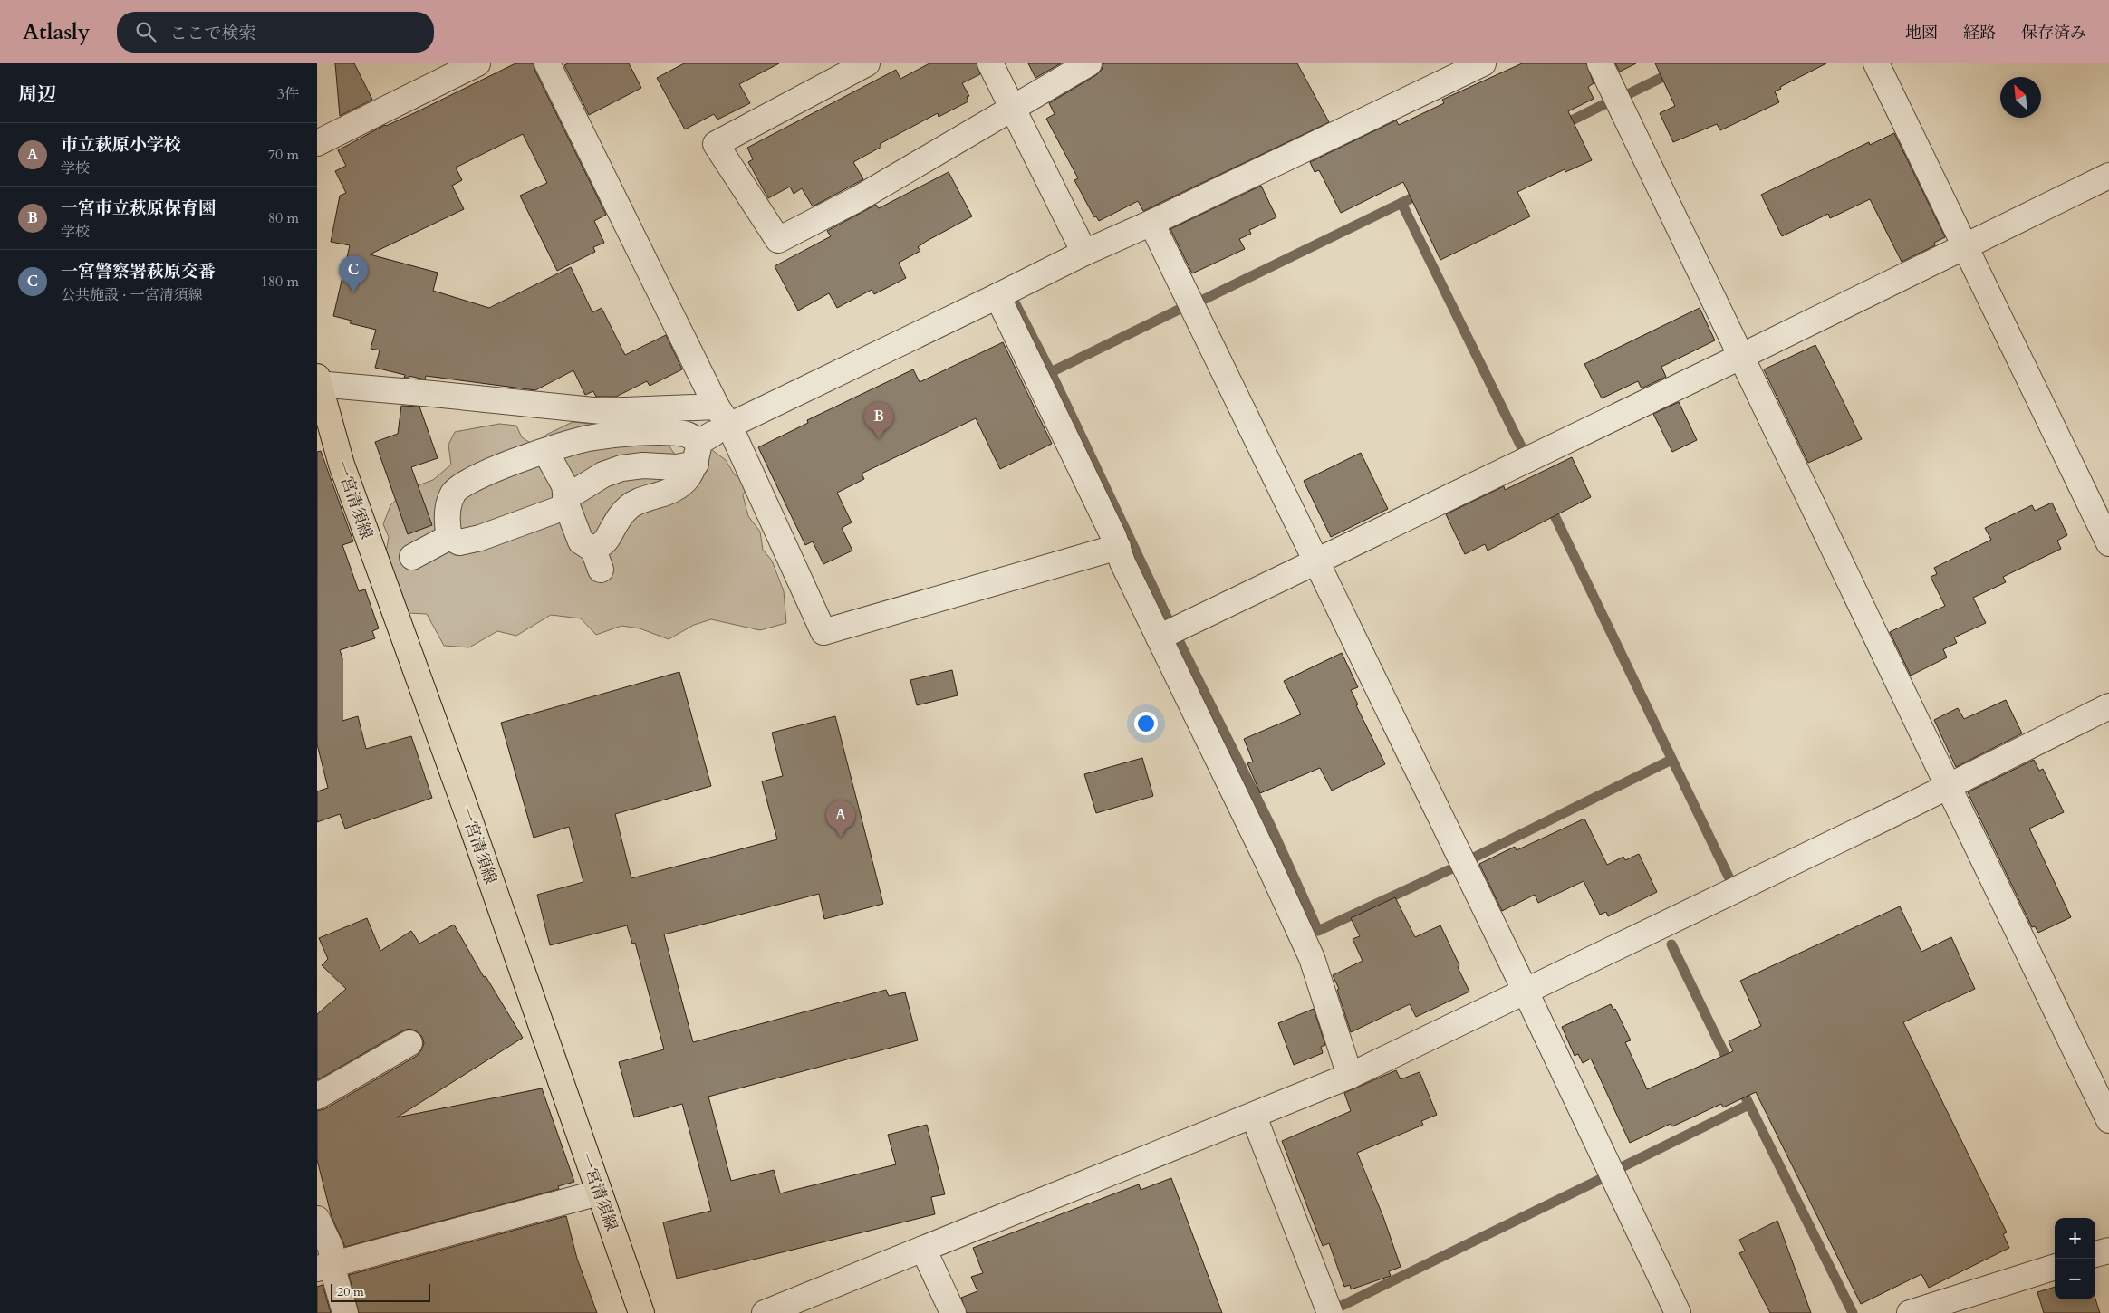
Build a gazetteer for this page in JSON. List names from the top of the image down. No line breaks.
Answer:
{"streets":{"main road":["一宮清須線"]},"scale_bar":"20 m","north":"top left","page":{"header":"Atlasly","search":"ここで検索","nav":["地図","経路","保存済み"],"heading":["周辺","3件"],"list":[{"mark":"A","name":"市立萩原小学校","note":"学校","value":"70 m"},{"mark":"B","name":"一宮市立萩原保育園","note":"学校","value":"80 m"},{"mark":"C","name":"一宮警察署萩原交番","note":"公共施設 · 一宮清須線","value":"180 m"}],"pins":["C","B","A"],"map_buttons":["+","−"],"scale":"20 m"}}
